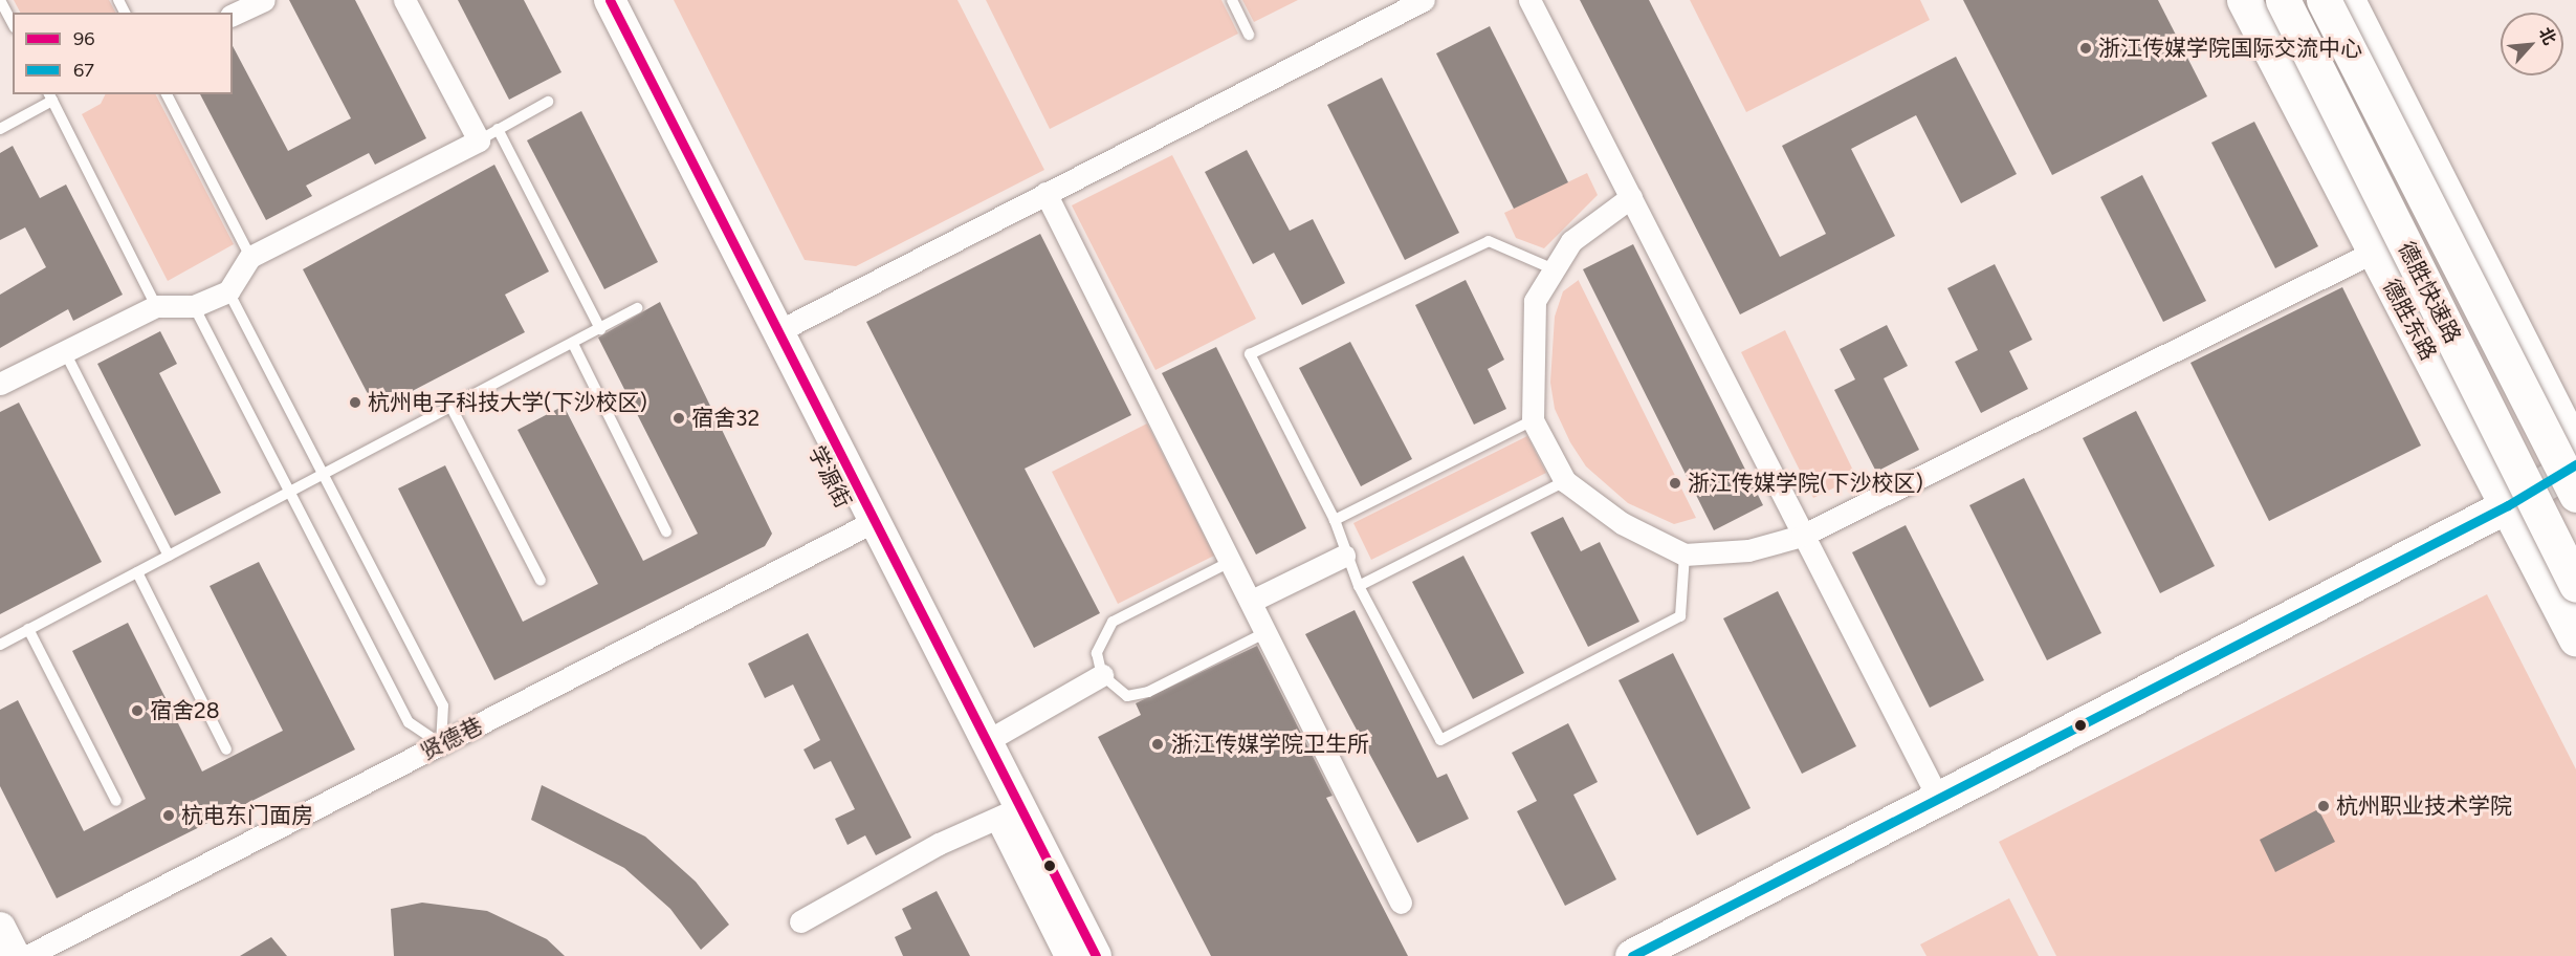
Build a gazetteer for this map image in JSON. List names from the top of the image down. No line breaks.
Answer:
{"streets":{"main road":["德胜快速路","德胜东路","学源街"],"street":["贤德巷"]},"crossings":[["学源街","贤德巷"]],"places":["浙江传媒学院国际交流中心","杭州电子科技大学(下沙校区)","宿舍32","浙江传媒学院(下沙校区)","宿舍28","浙江传媒学院卫生所","杭州职业技术学院","杭电东门面房"],"lines":["transit line 96","transit line 67"],"legend":["96","67"],"north":"top right"}
